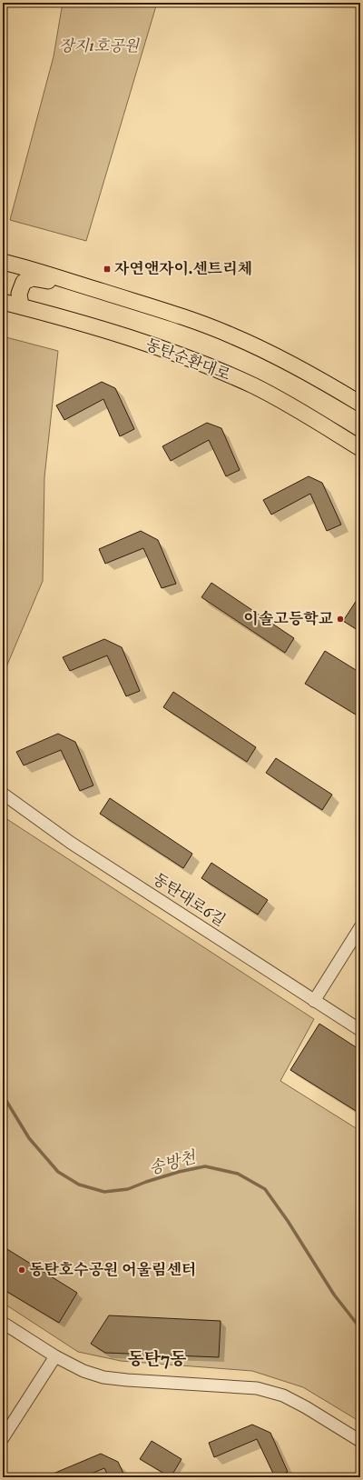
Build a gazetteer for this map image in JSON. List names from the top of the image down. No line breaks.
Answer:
{"streets":{"main road":["동탄순환대로"],"street":["동탄대로6길"]},"districts":["동탄7동"],"water":["송방천"],"parks":["장지1호공원"],"places":{"transit":["자연앤자이.센트리체"],"other":["이솔고등학교","동탄호수공원 어울림센터"]}}
